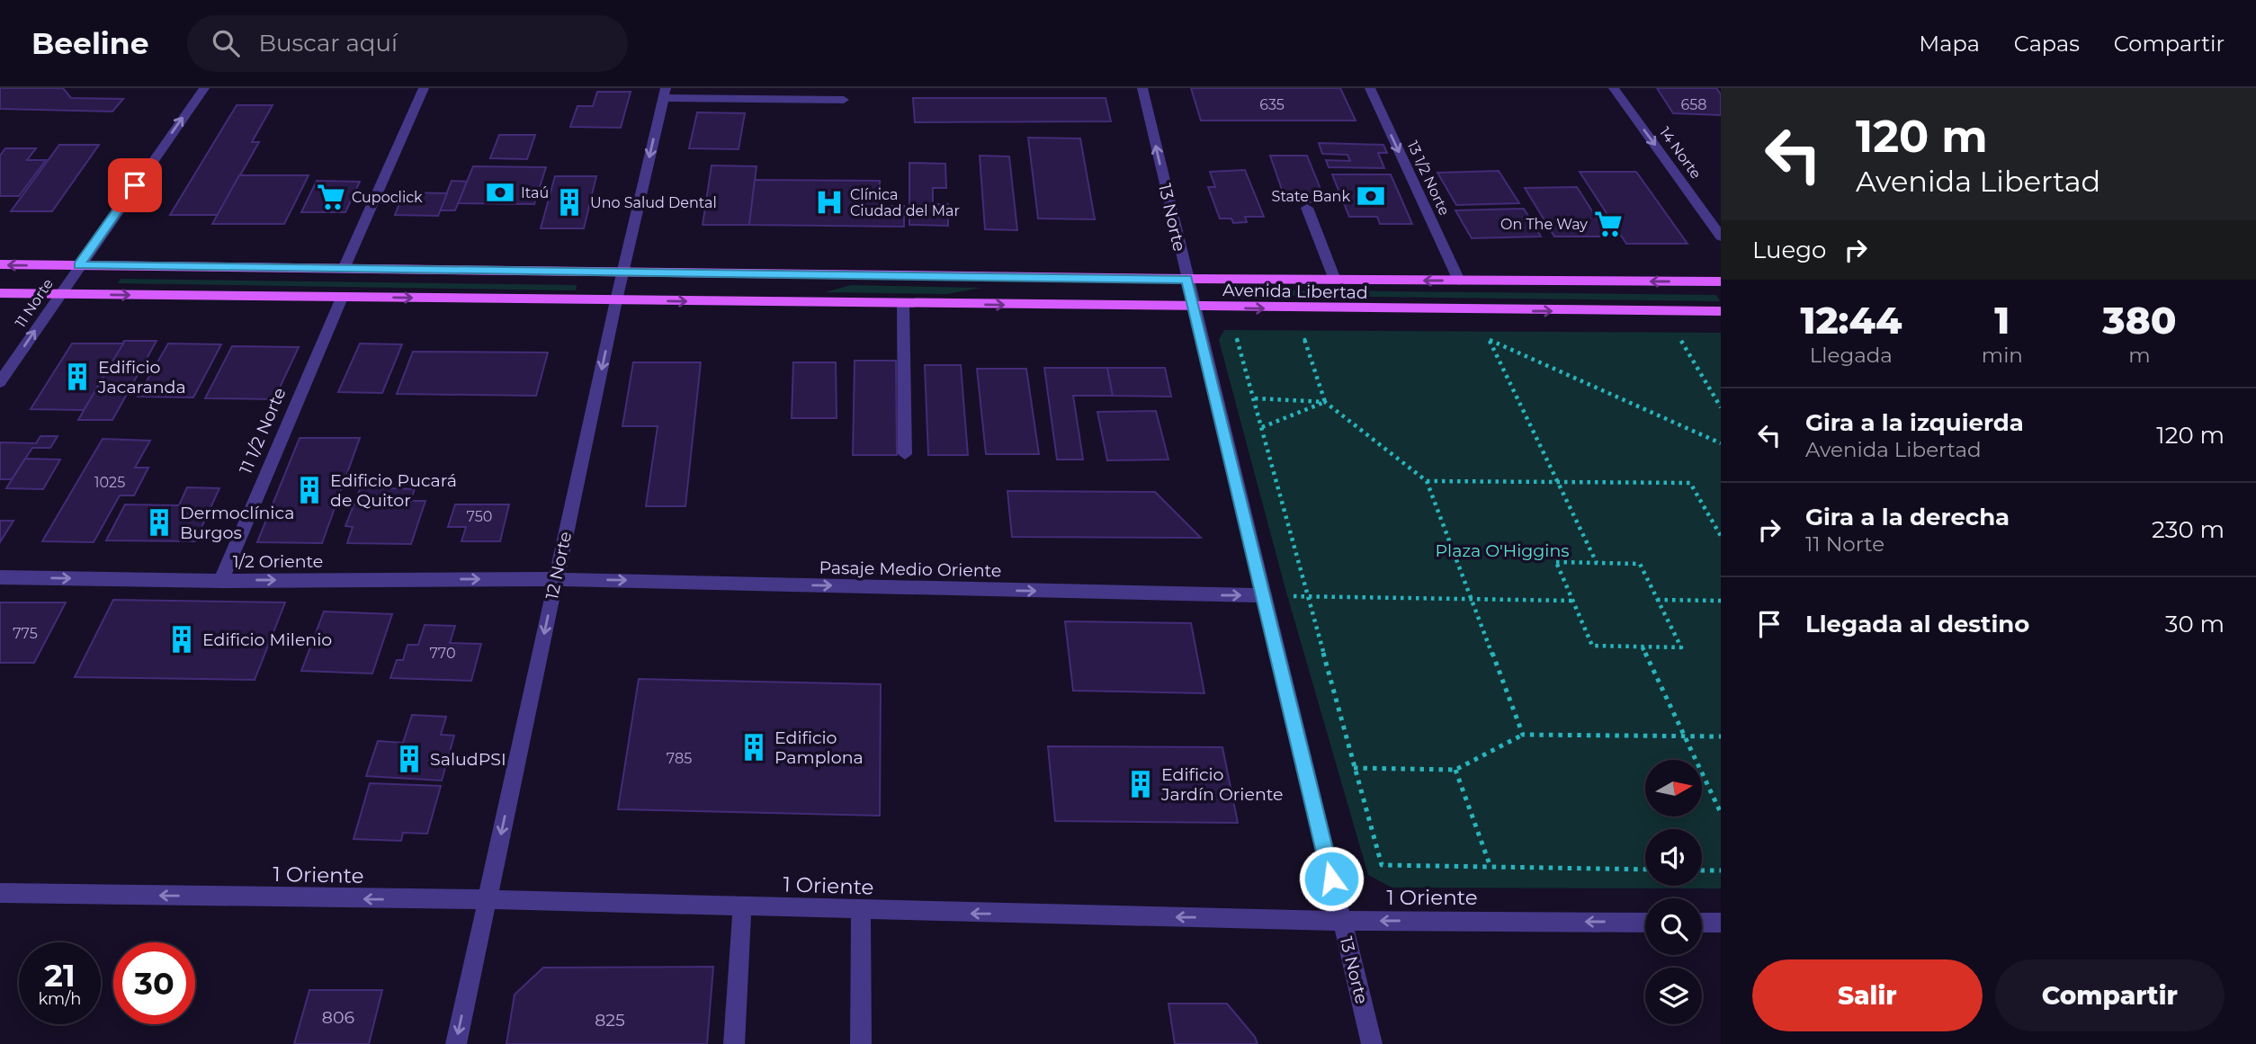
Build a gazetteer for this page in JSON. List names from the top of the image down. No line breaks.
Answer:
{"streets":{"main road":["Avenida Libertad"],"street":["14 Norte","13 1/2 Norte","13 Norte","11 Norte","11 1/2 Norte","1/2 Oriente","12 Norte","Pasaje Medio Oriente","1 Oriente"]},"crossings":[["13 1/2 Norte","Avenida Libertad"],["13 Norte","Avenida Libertad"],["13 Norte","Pasaje Medio Oriente"],["13 Norte","1 Oriente"],["Avenida Libertad","11 Norte"],["Avenida Libertad","11 1/2 Norte"],["Avenida Libertad","12 Norte"],["11 1/2 Norte","1/2 Oriente"],["1/2 Oriente","12 Norte"],["1/2 Oriente","Pasaje Medio Oriente"],["12 Norte","Pasaje Medio Oriente"],["12 Norte","1 Oriente"]],"one_way":["14 Norte","11 Norte","1/2 Oriente","12 Norte","Pasaje Medio Oriente","1 Oriente"],"parks":["Plaza O'Higgins"],"places":{"bank":["Itaú","State Bank"],"supermarket":["Cupoclick","On The Way"],"building":["Uno Salud Dental","Edificio Jacaranda","Edificio Pucará de Quitor","Dermoclínica Burgos","Edificio Milenio","Edificio Pamplona","SaludPSI","Edificio Jardín Oriente"],"hospital":["Clínica Ciudad del Mar"]},"house_numbers":["635","658","1025","750","775","770","785","806","825"],"north":"right","page":{"header":"Beeline","search":"Buscar aquí","nav":["Mapa","Capas","Compartir"],"turn":["120 m","Avenida Libertad"],"then":"Luego","eta":["12:44","Llegada","1","min","380","m"],"list":[{"name":"Gira a la izquierda","note":"Avenida Libertad","value":"120 m"},{"name":"Gira a la derecha","note":"11 Norte","value":"230 m"},{"name":"Llegada al destino","value":"30 m"}],"speed":"21 km/h","limit":"30","buttons":["Salir","Compartir"]}}
